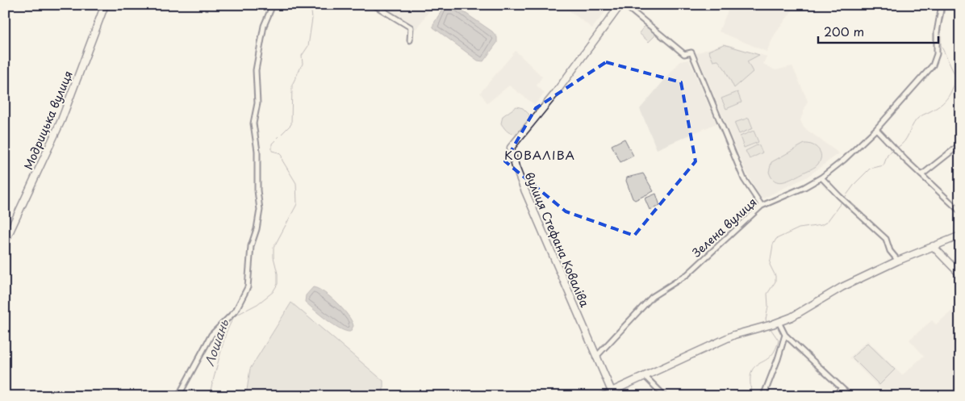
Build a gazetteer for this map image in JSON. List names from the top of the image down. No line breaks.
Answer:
{"streets":{"street":["Модрицька вулиця","Зелена вулиця","вулиця Стефана Коваліва"]},"crossings":[["Зелена вулиця","вулиця Стефана Коваліва"]],"districts":["КОВАЛІВА"],"water":["Лошань"],"scale_bar":"200 m"}
